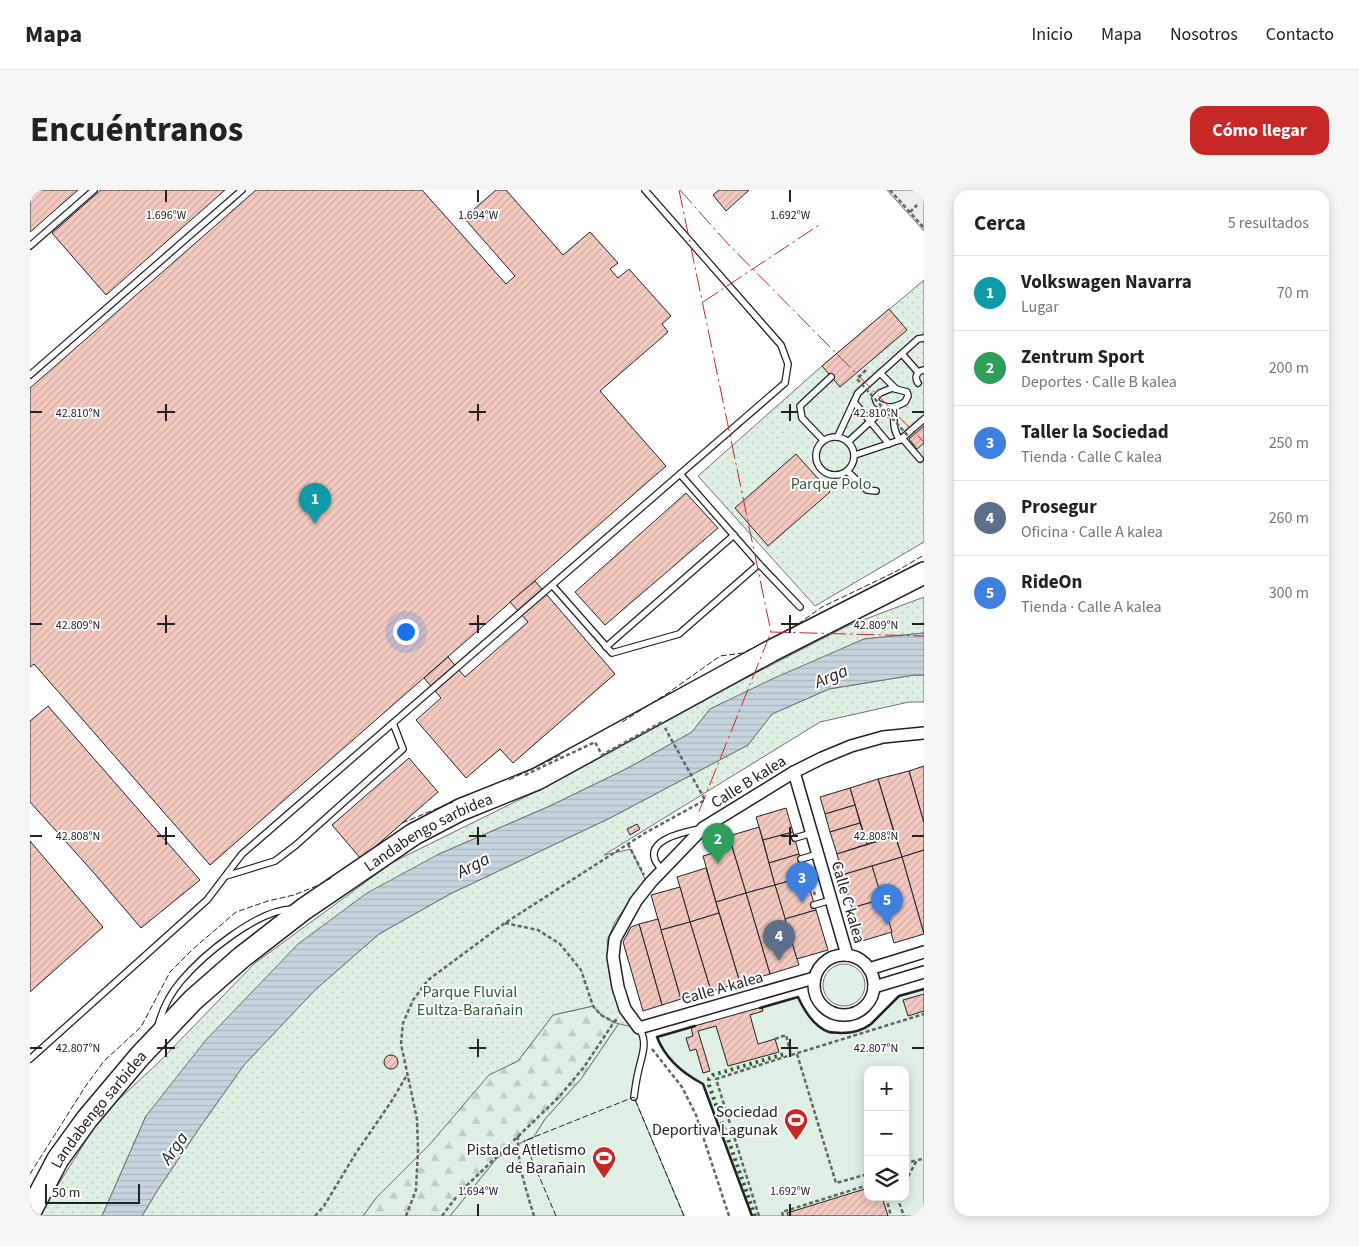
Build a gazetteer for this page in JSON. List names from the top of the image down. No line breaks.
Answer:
{"streets":{"highway":["Landabengo sarbidea"],"street":["Calle B kalea","Calle C kalea","Calle A kalea"]},"crossings":[["Calle B kalea","Calle C kalea"],["Calle B kalea","Calle A kalea"],["Calle C kalea","Calle A kalea"]],"water":["Arga"],"parks":["Parque Polo","Parque Fluvial Eultza-Barañain"],"places":{"sports":["Sociedad Deportiva Lagunak","Pista de Atletismo de Barañain"]},"scale_bar":"50 m","page":{"header":"Mapa","nav":["Inicio","Mapa","Nosotros","Contacto"],"title":"Encuéntranos","buttons":"Cómo llegar","heading":["Cerca","5 resultados"],"list":[{"mark":"1","name":"Volkswagen Navarra","note":"Lugar","value":"70 m"},{"mark":"2","name":"Zentrum Sport","note":"Deportes · Calle B kalea","value":"200 m"},{"mark":"3","name":"Taller la Sociedad","note":"Tienda · Calle C kalea","value":"250 m"},{"mark":"4","name":"Prosegur","note":"Oficina · Calle A kalea","value":"260 m"},{"mark":"5","name":"RideOn","note":"Tienda · Calle A kalea","value":"300 m"}],"pins":["1","2","3","5","4"],"map_buttons":["+","−"],"scale":"50 m"},"coordinates":["1.696°W","1.694°W","1.692°W","42.810°N","42.809°N","42.808°N","42.807°N"]}
